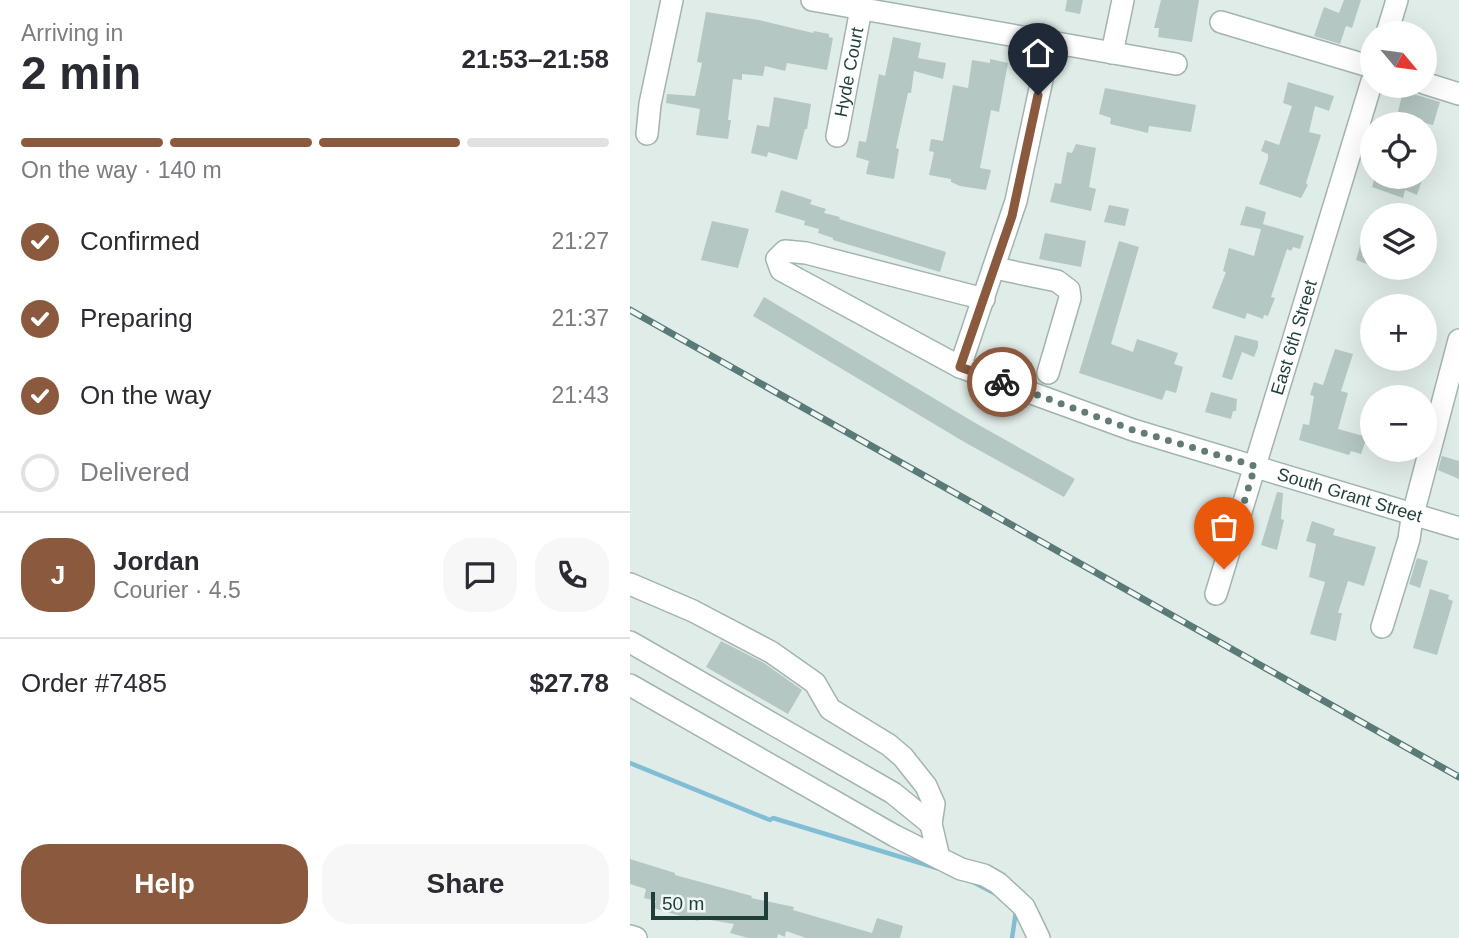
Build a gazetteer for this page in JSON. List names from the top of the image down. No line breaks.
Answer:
{"streets":{"street":["Hyde Court","East 6th Street","South Grant Street"]},"crossings":[["East 6th Street","South Grant Street"]],"scale_bar":"50 m","north":"bottom right","page":{"heading":["2 min","Arriving in","21:53–21:58"],"panel":["Jordan","Courier · 4.5","Order #7485","$27.78"],"map_buttons":["+","−"],"bar":"On the way · 140 m","list":[["Confirmed","21:27"],["Preparing","21:37"],["On the way","21:43"],"Delivered"],"round":"J","buttons":["Help","Share"],"scale":"50 m"}}
